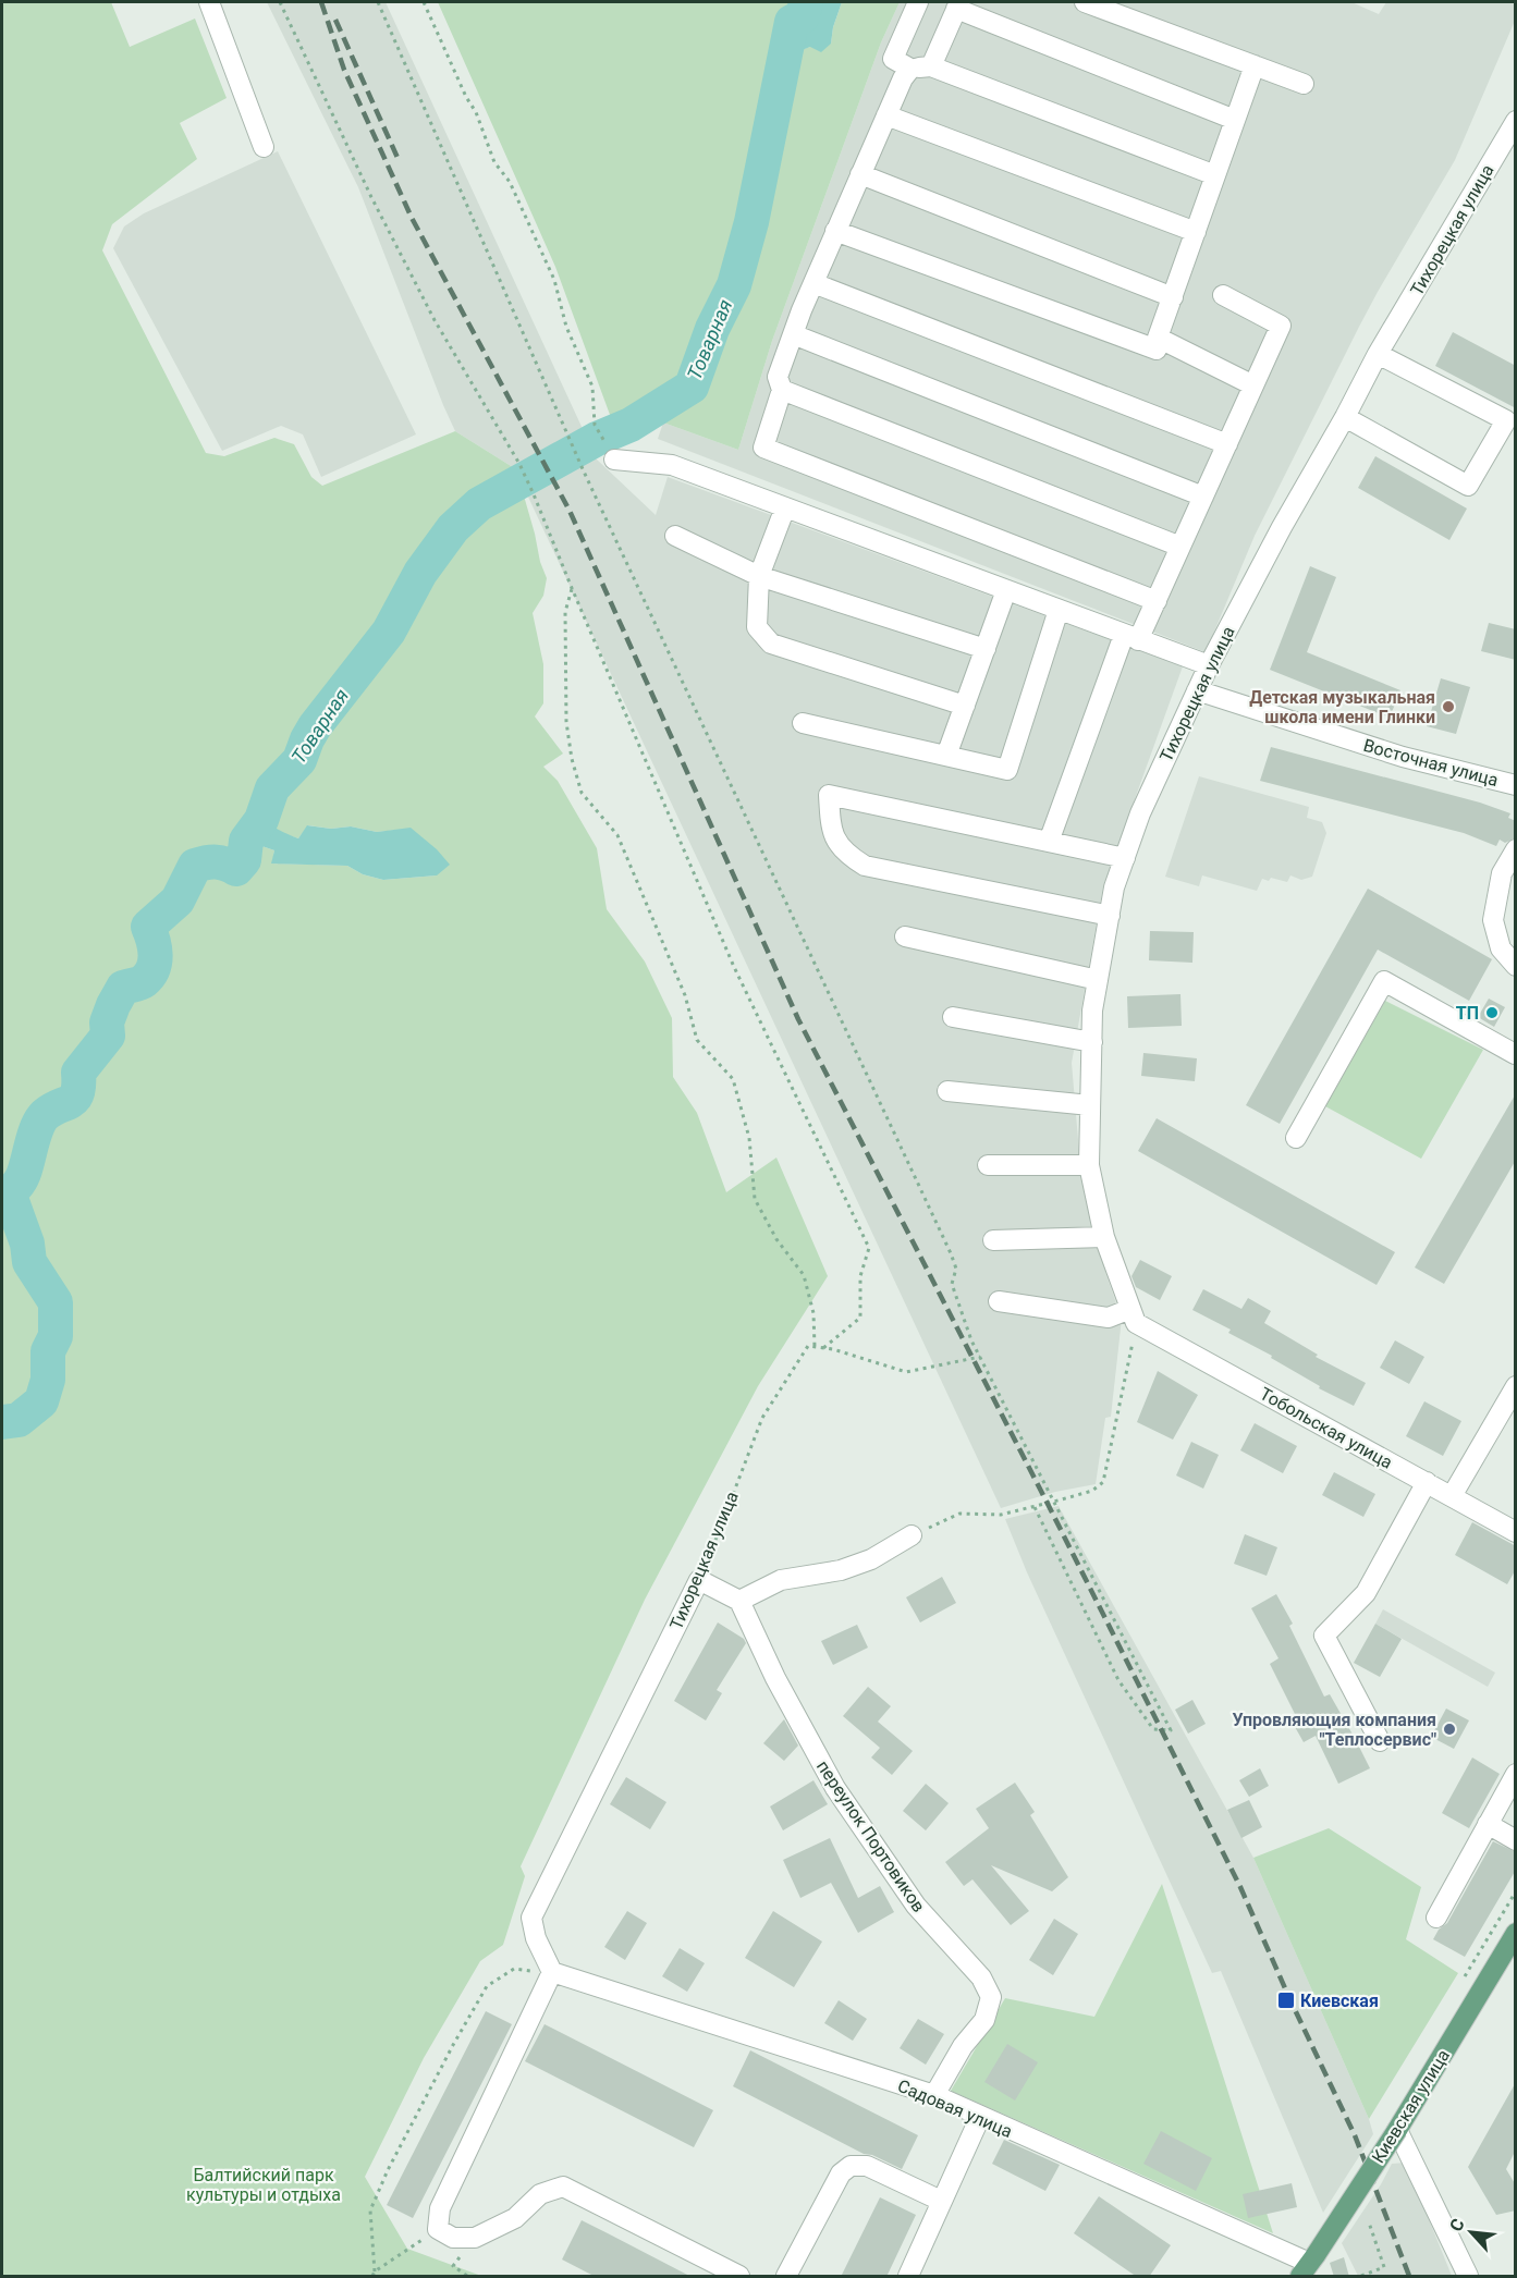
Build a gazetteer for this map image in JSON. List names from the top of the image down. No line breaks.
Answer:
{"streets":{"main road":["Киевская улица"],"street":["Тихорецкая улица","Восточная улица","Тобольская улица","переулок Портовиков","Садовая улица"]},"crossings":[["Тихорецкая улица","Восточная улица"],["Тихорецкая улица","Тобольская улица"],["Тихорецкая улица","Садовая улица"],["переулок Портовиков","Садовая улица"],["Киевская улица","Садовая улица"]],"water":["Товарная"],"parks":["Балтийский парк культуры и отдыха"],"places":{"other":["Детская музыкальная школа имени Глинки","ТП","Упровляющия компания \"Теплосервис\""],"transit":["Киевская"]},"north":"top left"}
